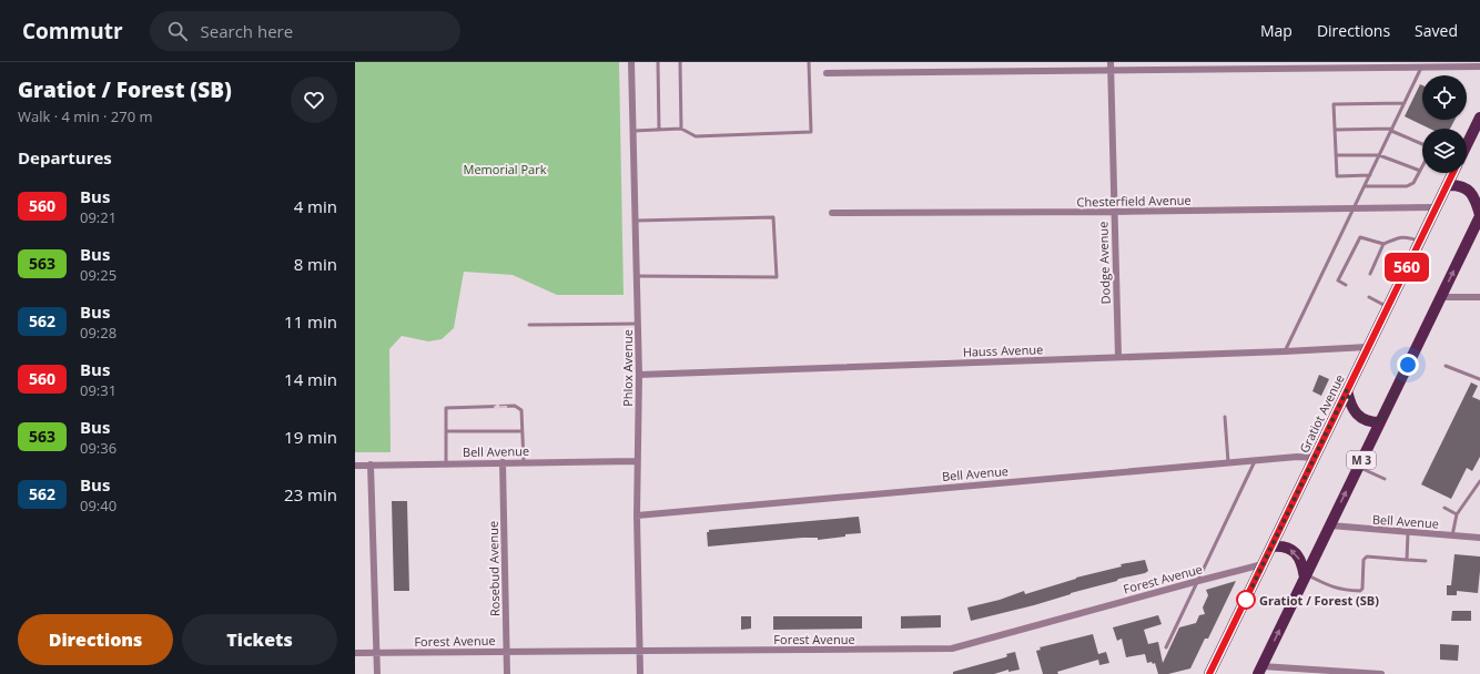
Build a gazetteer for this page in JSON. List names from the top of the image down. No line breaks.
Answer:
{"streets":{"main road":["Gratiot Avenue","M 3"],"street":["Chesterfield Avenue","Dodge Avenue","Hauss Avenue","Phlox Avenue","Bell Avenue","Rosebud Avenue","Forest Avenue"]},"crossings":[["Chesterfield Avenue","Dodge Avenue"],["Chesterfield Avenue","Gratiot Avenue"],["Dodge Avenue","Hauss Avenue"],["Hauss Avenue","Phlox Avenue"],["Hauss Avenue","Gratiot Avenue"],["Phlox Avenue","Bell Avenue"],["Phlox Avenue","Forest Avenue"],["Gratiot Avenue","Bell Avenue"],["Gratiot Avenue","Forest Avenue"],["Bell Avenue","M 3"],["Bell Avenue","Rosebud Avenue"],["Rosebud Avenue","Forest Avenue"]],"parks":["Memorial Park"],"places":["Gratiot / Forest (SB)"],"lines":["bus line 560"],"page":{"header":"Commutr","search":"Search here","nav":["Map","Directions","Saved"],"heading":[["Gratiot / Forest (SB)","Walk · 4 min · 270 m"],"Departures"],"on_map":"560","list":[{"mark":"560","name":"Bus","note":"09:21","value":"4 min"},{"mark":"563","name":"Bus","note":"09:25","value":"8 min"},{"mark":"562","name":"Bus","note":"09:28","value":"11 min"},{"mark":"560","name":"Bus","note":"09:31","value":"14 min"},{"mark":"563","name":"Bus","note":"09:36","value":"19 min"},{"mark":"562","name":"Bus","note":"09:40","value":"23 min"}],"buttons":["Directions","Tickets"]}}
